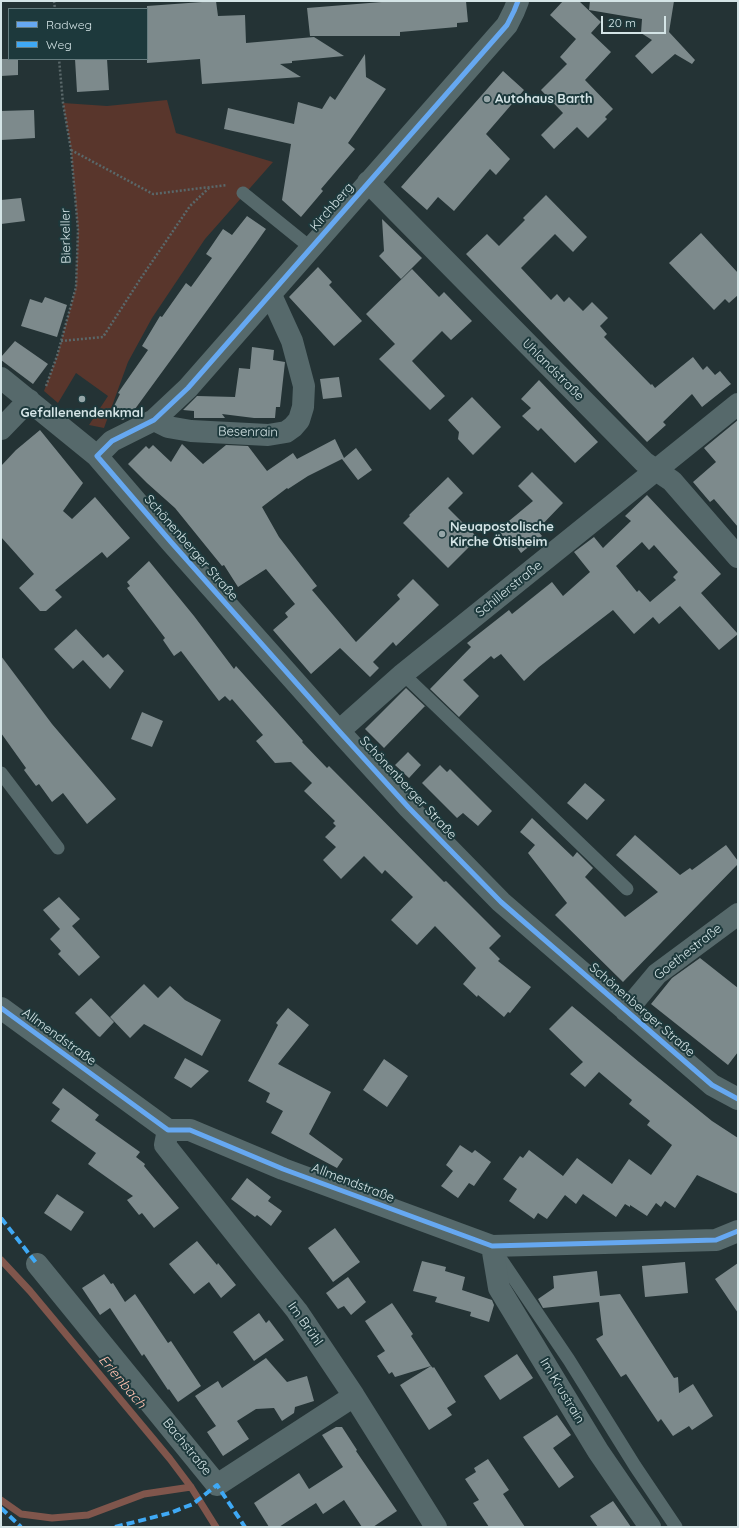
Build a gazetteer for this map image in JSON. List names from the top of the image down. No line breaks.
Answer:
{"streets":{"street":["Kirchberg","Uhlandstraße","Besenrain","Schönenberger Straße","Schillerstraße","Goethestraße","Allmendstraße","Im Brühl","Im Krustrain","Bachstraße"],"path":["Bierkeller"]},"crossings":[["Kirchberg","Uhlandstraße"],["Kirchberg","Besenrain"],["Bierkeller","Schönenberger Straße"],["Uhlandstraße","Schillerstraße"],["Schönenberger Straße","Schillerstraße"],["Schönenberger Straße","Goethestraße"],["Allmendstraße","Im Brühl"],["Allmendstraße","Im Krustrain"],["Im Brühl","Bachstraße"]],"water":["Erlenbach"],"places":["Autohaus Barth","Gefallenendenkmal","Neuapostolische Kirche Ötisheim"],"legend":["Radweg","Weg"],"scale_bar":"20 m"}
